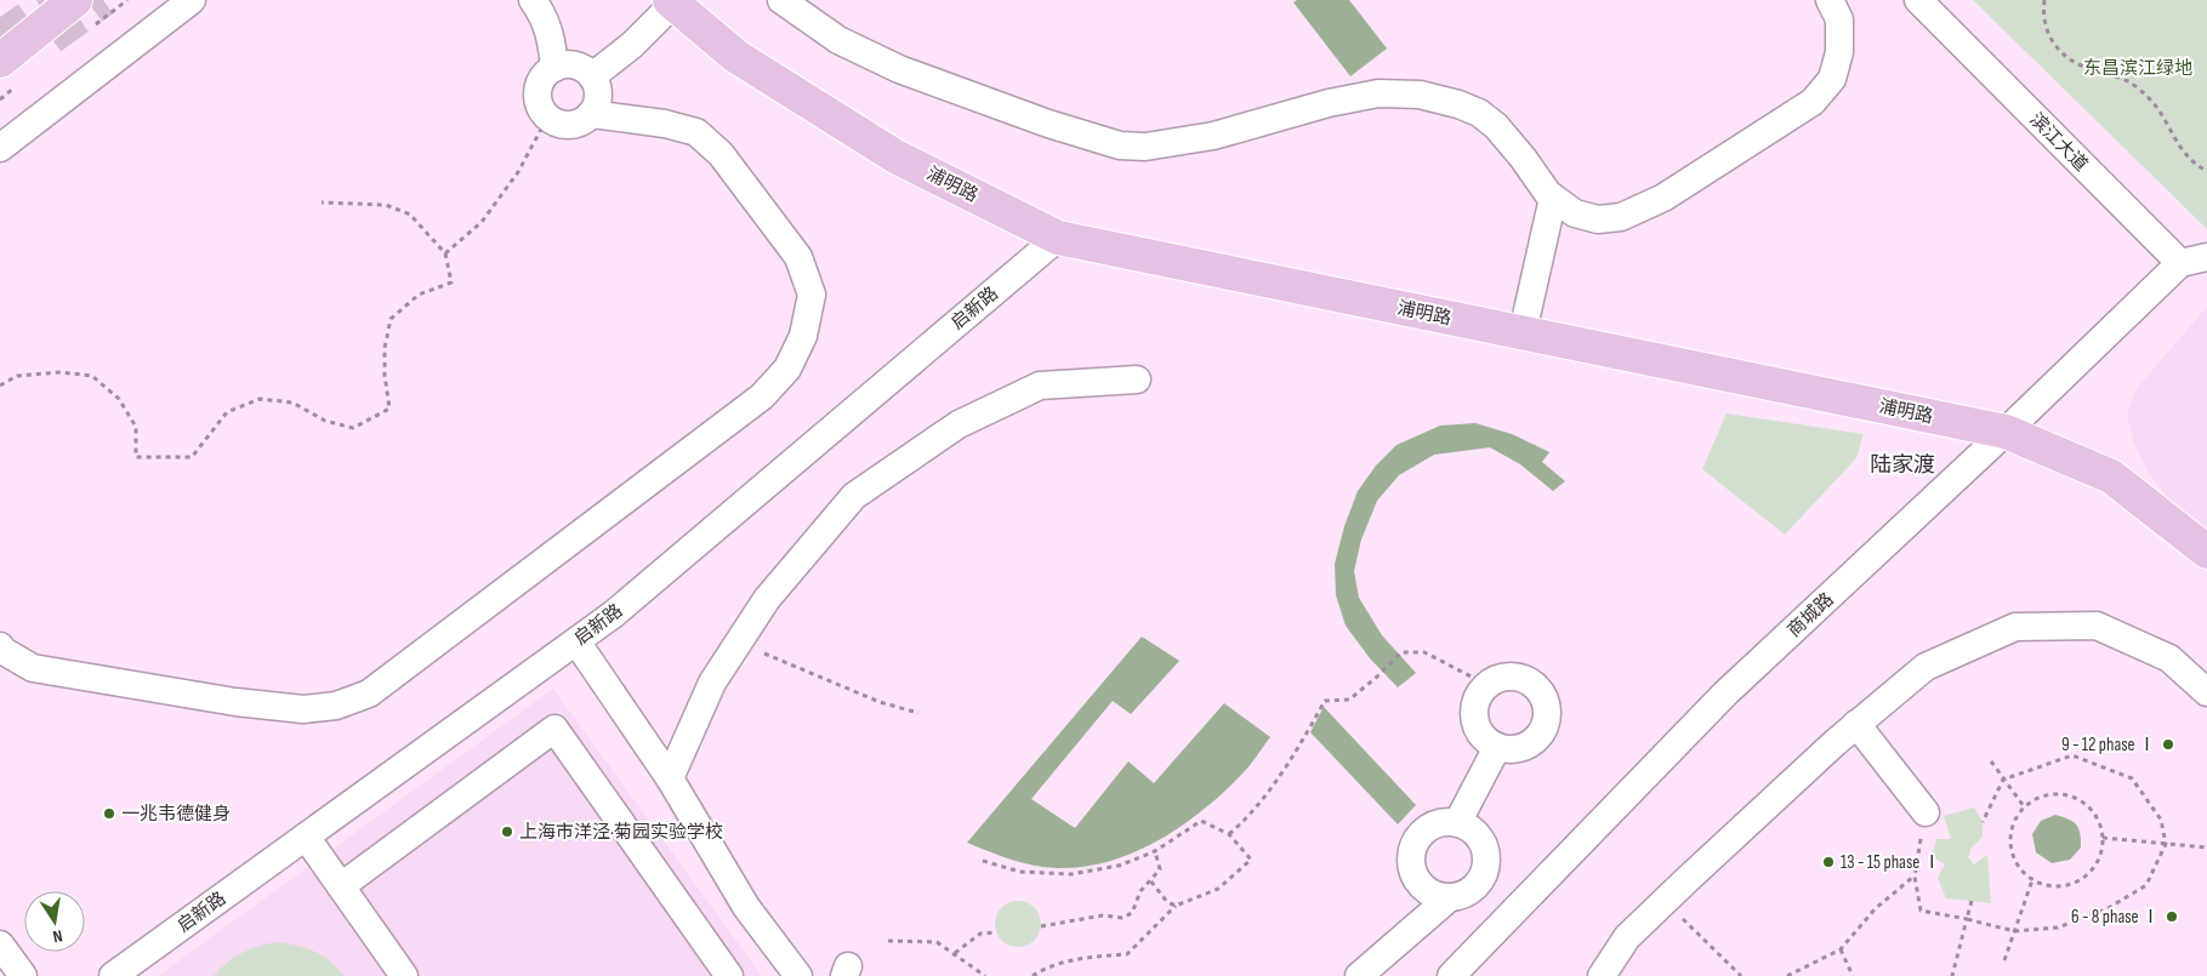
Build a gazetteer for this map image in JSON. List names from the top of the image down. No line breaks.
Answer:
{"streets":{"main road":["浦明路"],"street":["滨江大道","启新路","商城路"]},"crossings":[["滨江大道","商城路"],["浦明路","启新路"],["浦明路","商城路"]],"districts":["陆家渡"],"parks":["东昌滨江绿地"],"places":["9 - 12 phase Ⅰ","一兆韦德健身","上海市洋泾·菊园实验学校","13 - 15 phase Ⅰ","6 - 8 phase Ⅰ"],"north":"bottom"}
